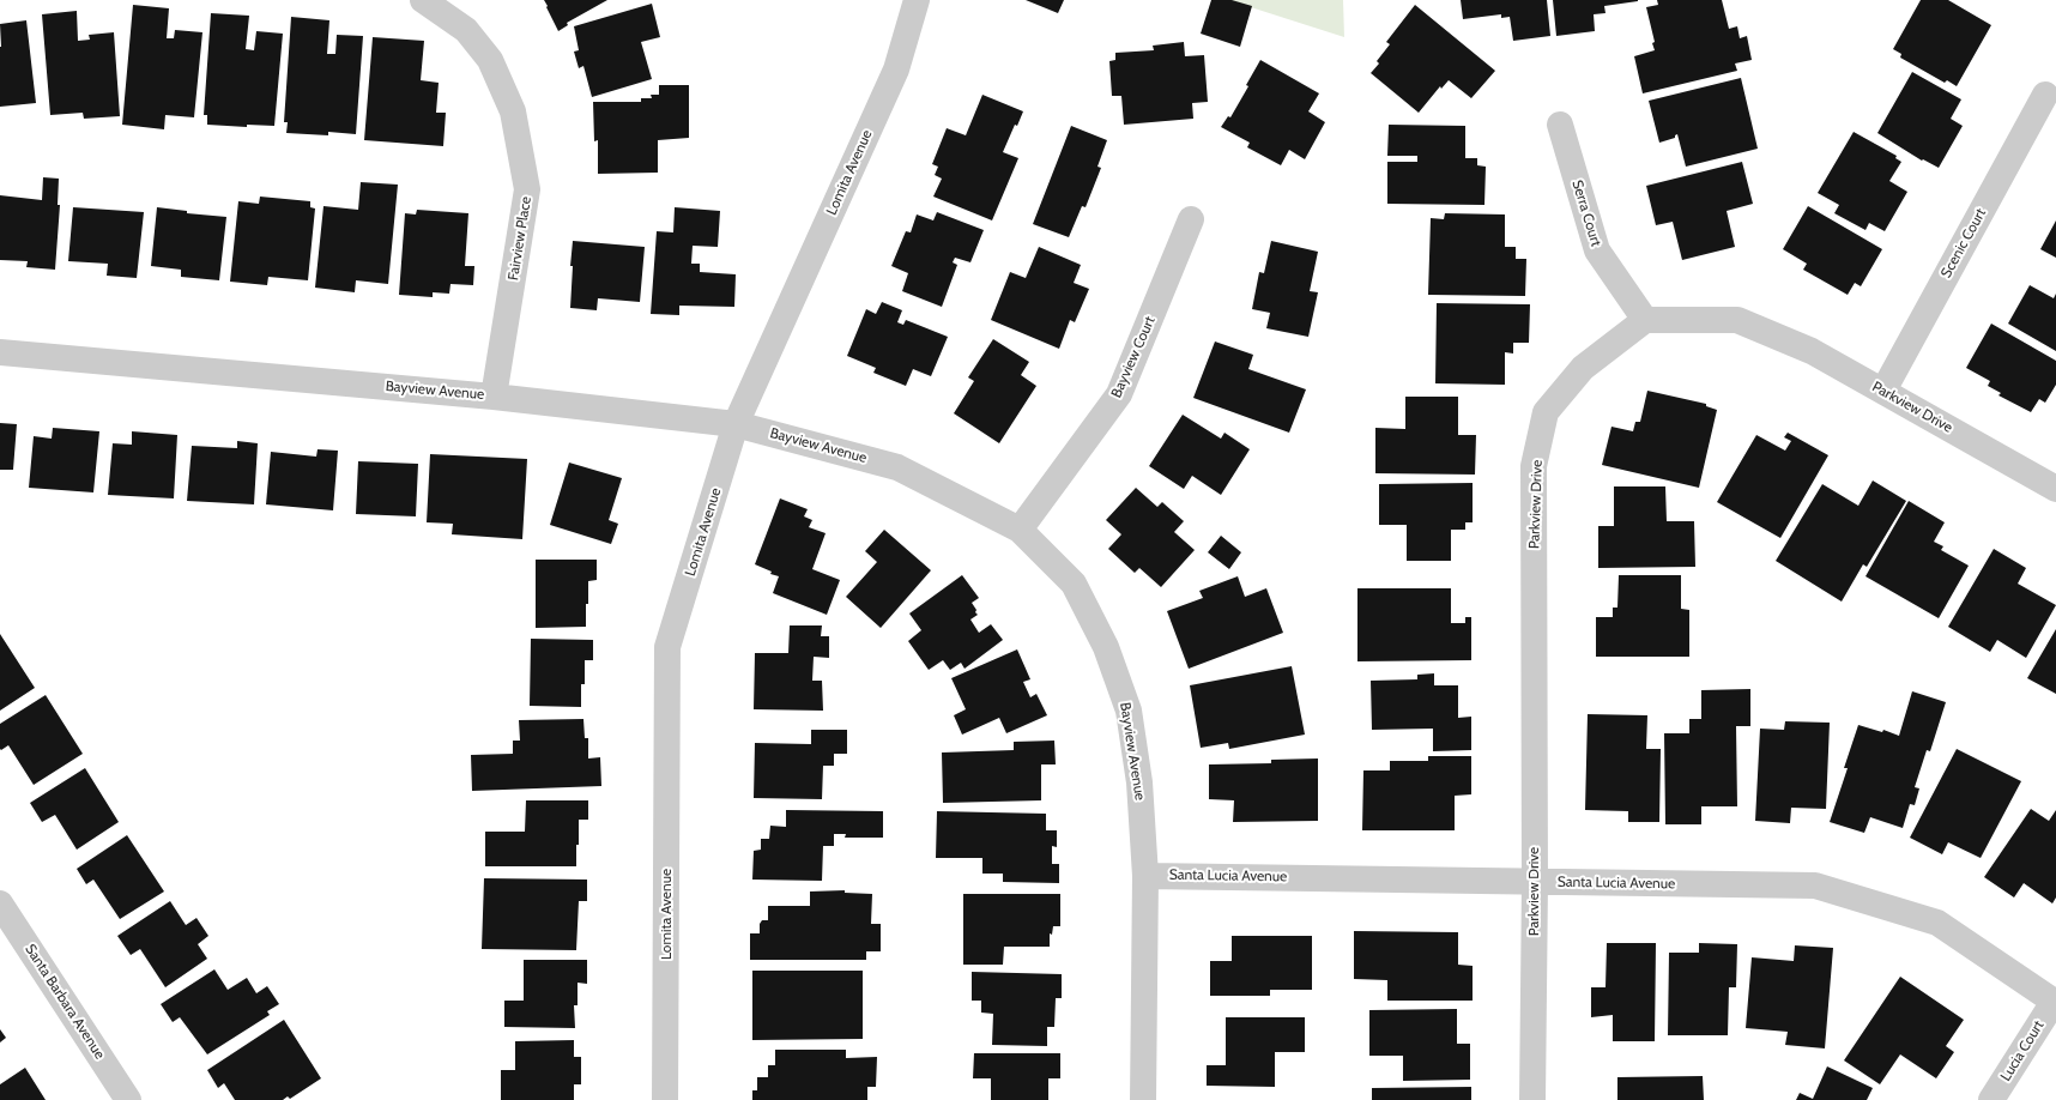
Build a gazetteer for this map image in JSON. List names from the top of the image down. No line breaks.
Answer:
{"streets":{"street":["Lomita Avenue","Serra Court","Fairview Place","Scenic Court","Bayview Court","Bayview Avenue","Parkview Drive","Santa Lucia Avenue","Santa Barbara Avenue","Lucia Court"]},"crossings":[["Lomita Avenue","Bayview Avenue"],["Serra Court","Parkview Drive"],["Fairview Place","Bayview Avenue"],["Scenic Court","Parkview Drive"],["Bayview Court","Bayview Avenue"],["Bayview Avenue","Santa Lucia Avenue"],["Parkview Drive","Santa Lucia Avenue"],["Santa Lucia Avenue","Lucia Court"]]}
